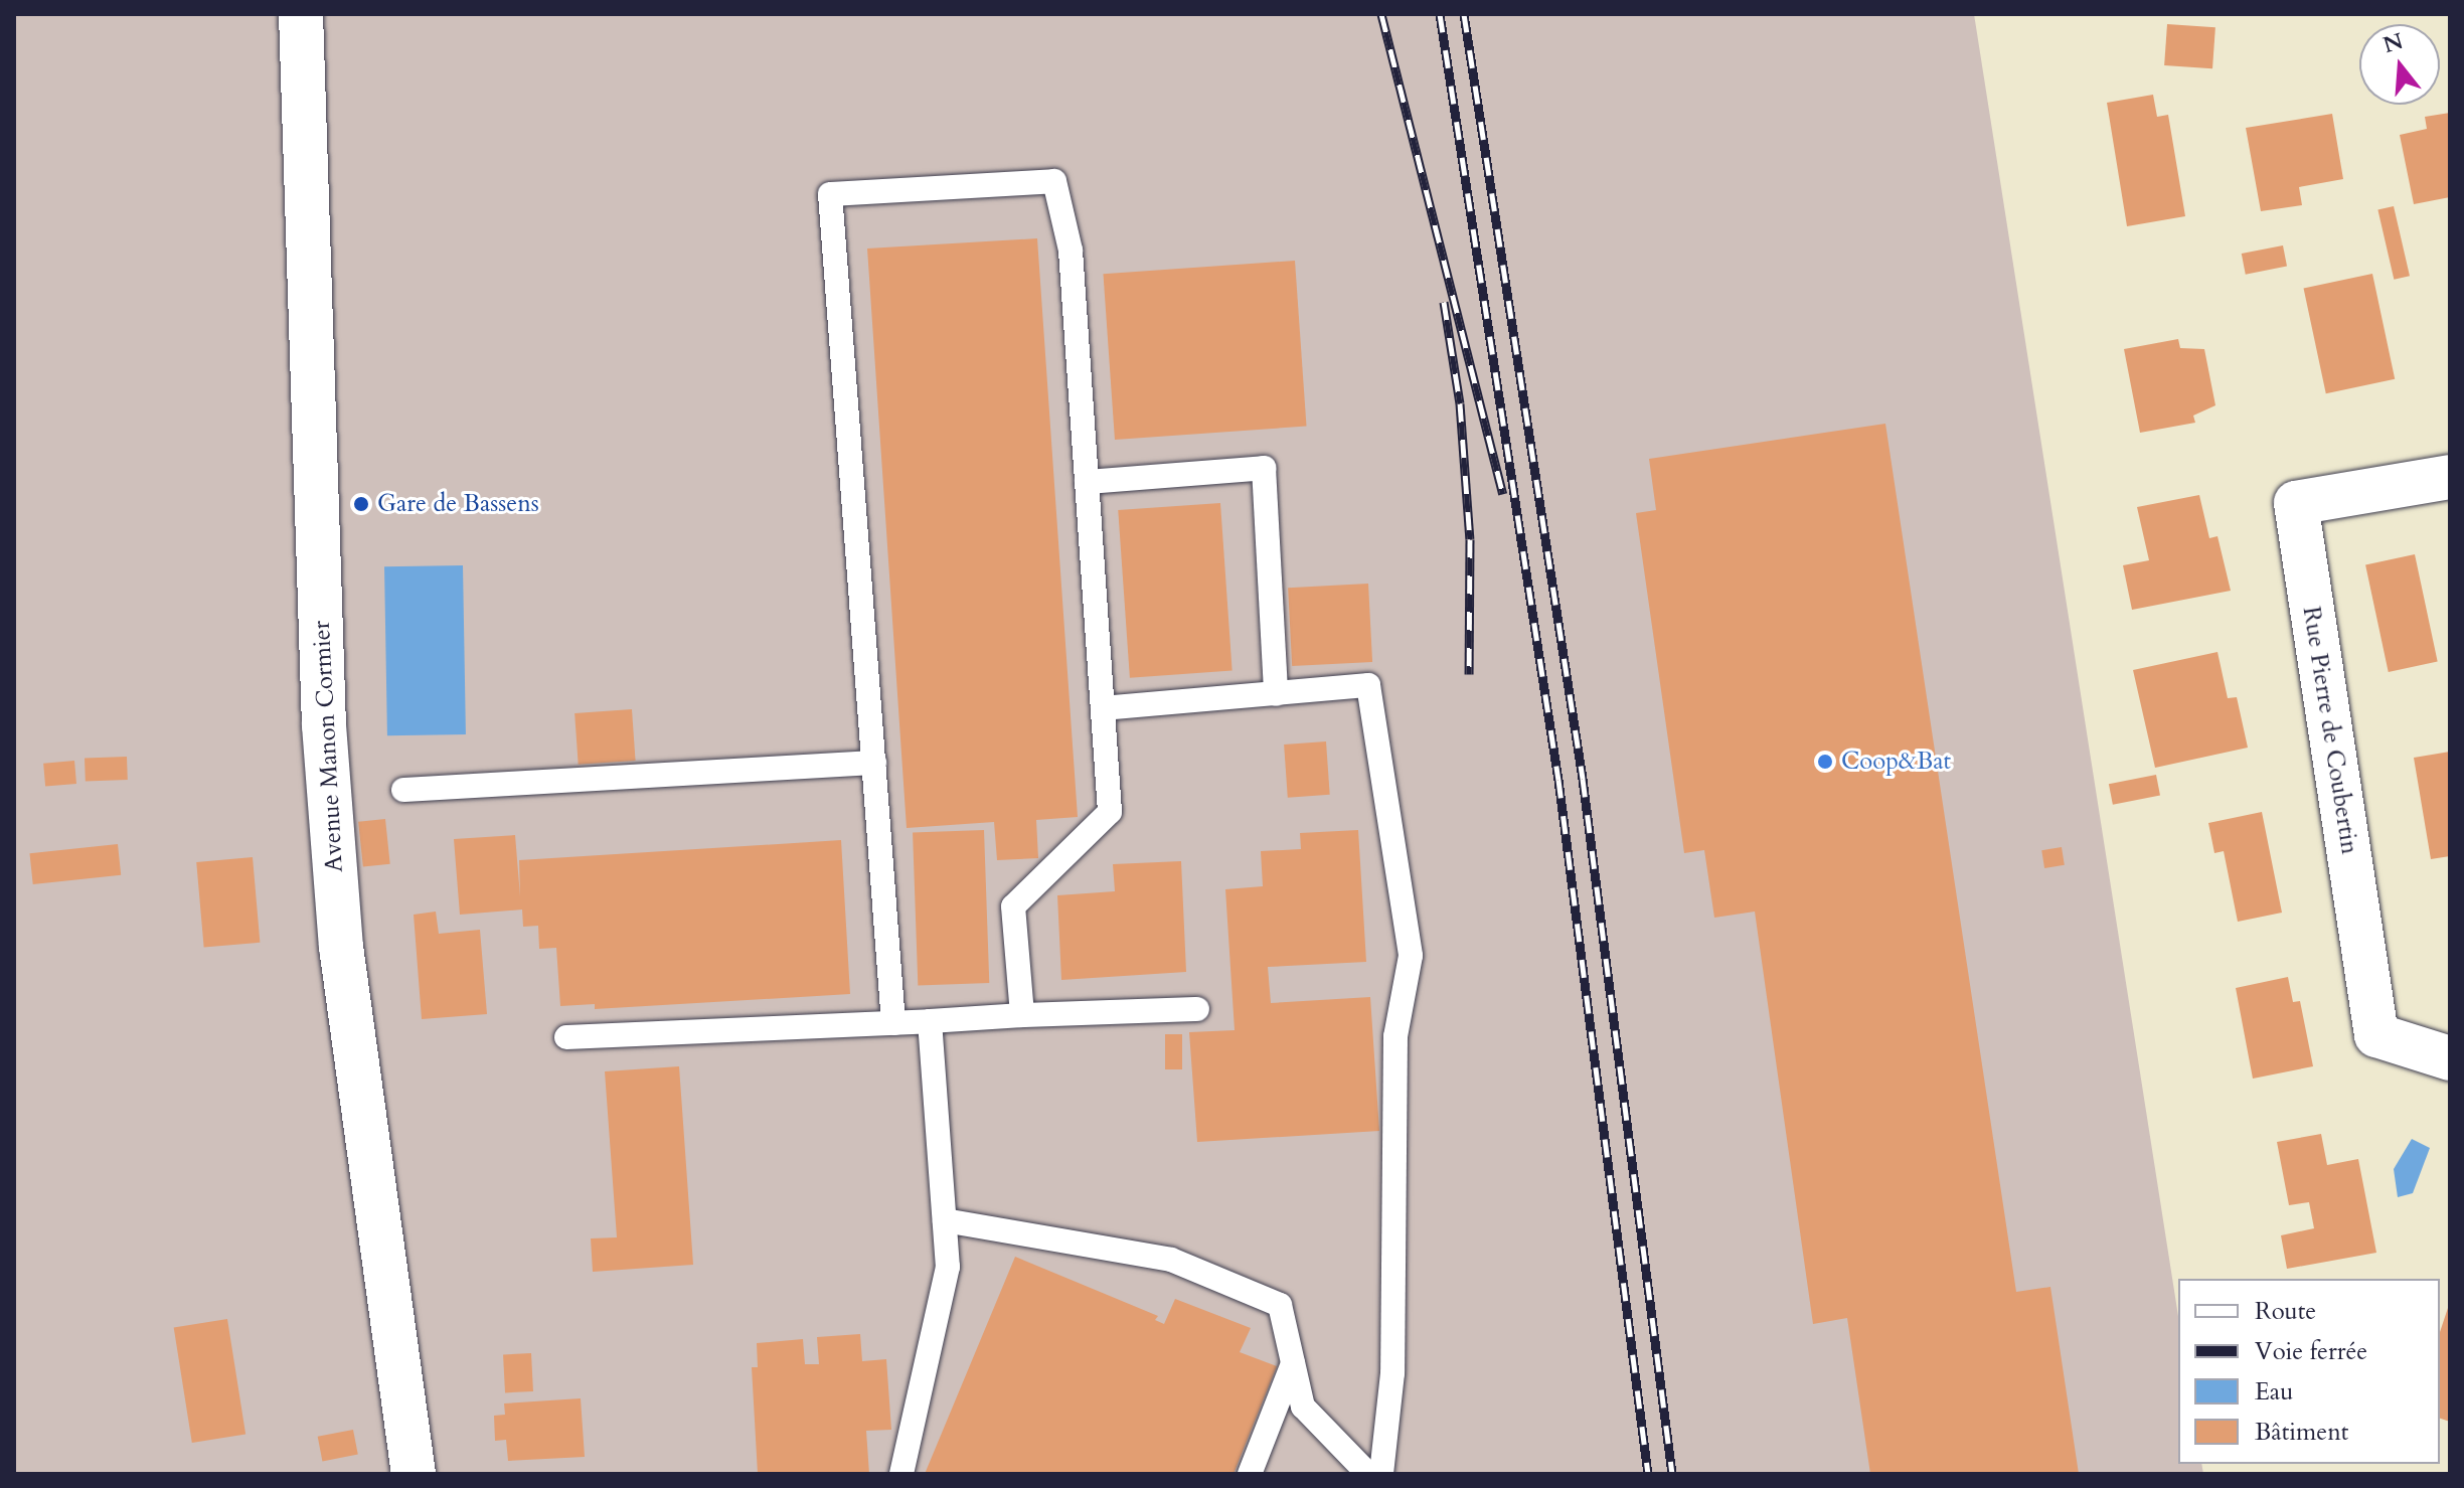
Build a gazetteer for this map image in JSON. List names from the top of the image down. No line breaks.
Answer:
{"streets":{"street":["Rue Pierre de Coubertin","Avenue Manon Cormier"]},"places":["Gare de Bassens","Coop&Bat"],"legend":["Route","Voie ferrée","Eau","Bâtiment"],"north":"top"}
